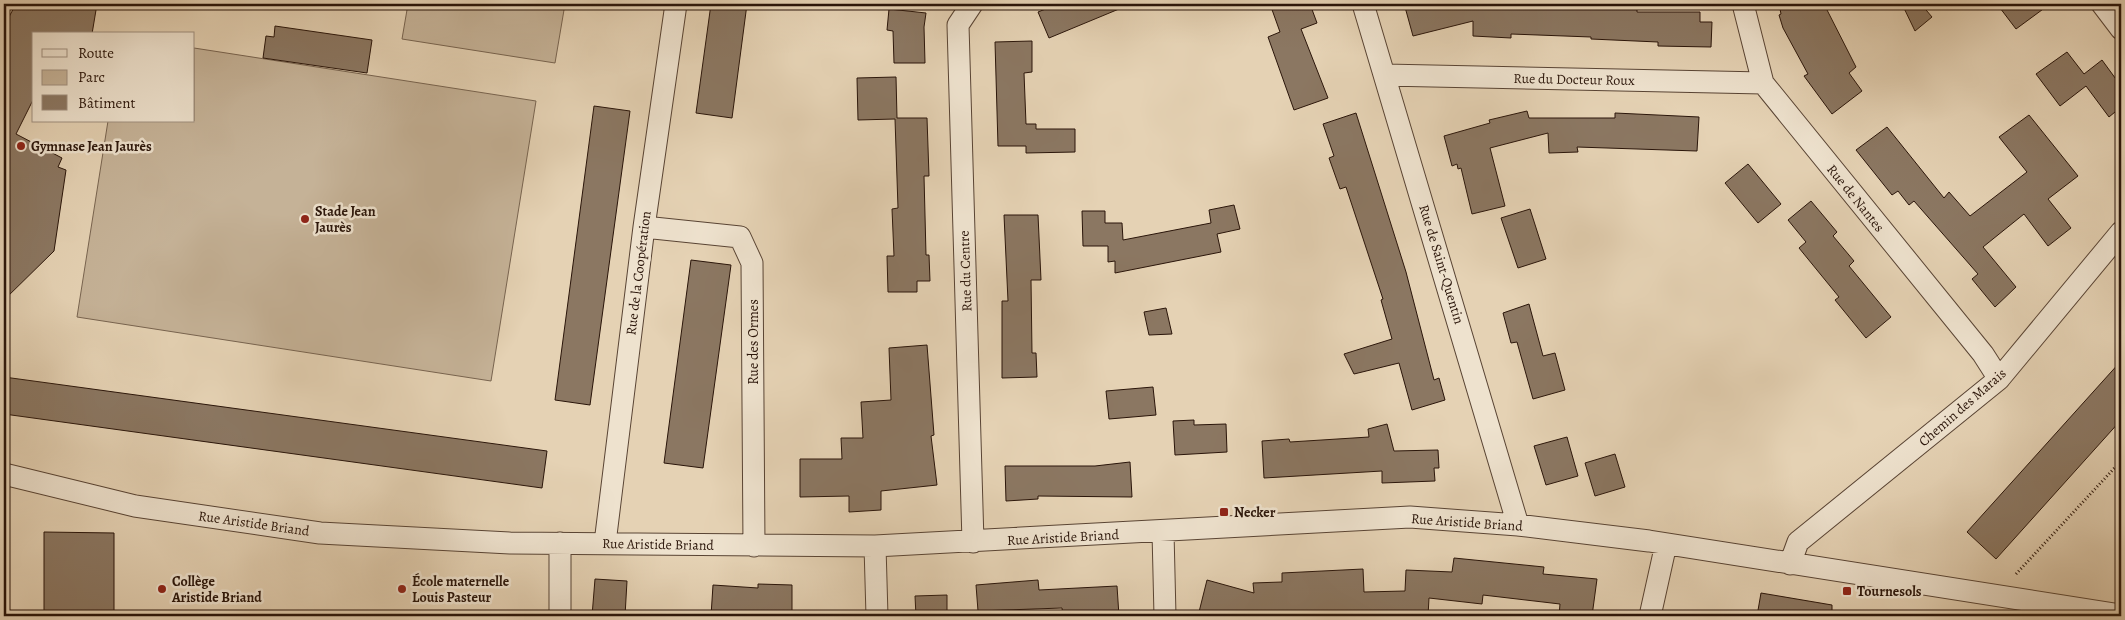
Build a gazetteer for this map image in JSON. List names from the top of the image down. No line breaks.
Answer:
{"streets":{"street":["Rue du Docteur Roux","Rue de Nantes","Rue de Saint-Quentin","Rue du Centre","Rue de la Coopération","Rue des Ormes","Chemin des Marais","Rue Aristide Briand"]},"crossings":[["Rue du Docteur Roux","Rue de Nantes"],["Rue du Docteur Roux","Rue de Saint-Quentin"],["Rue de Nantes","Chemin des Marais"],["Rue de Saint-Quentin","Rue Aristide Briand"],["Rue du Centre","Rue Aristide Briand"],["Rue de la Coopération","Rue des Ormes"],["Rue de la Coopération","Rue Aristide Briand"],["Rue des Ormes","Rue Aristide Briand"],["Chemin des Marais","Rue Aristide Briand"]],"places":{"other":["Gymnase Jean Jaurès","Stade Jean Jaurès","Collège Aristide Briand","École maternelle Louis Pasteur"],"transit":["Necker","Tournesols"]},"legend":["Route","Parc","Bâtiment"]}
